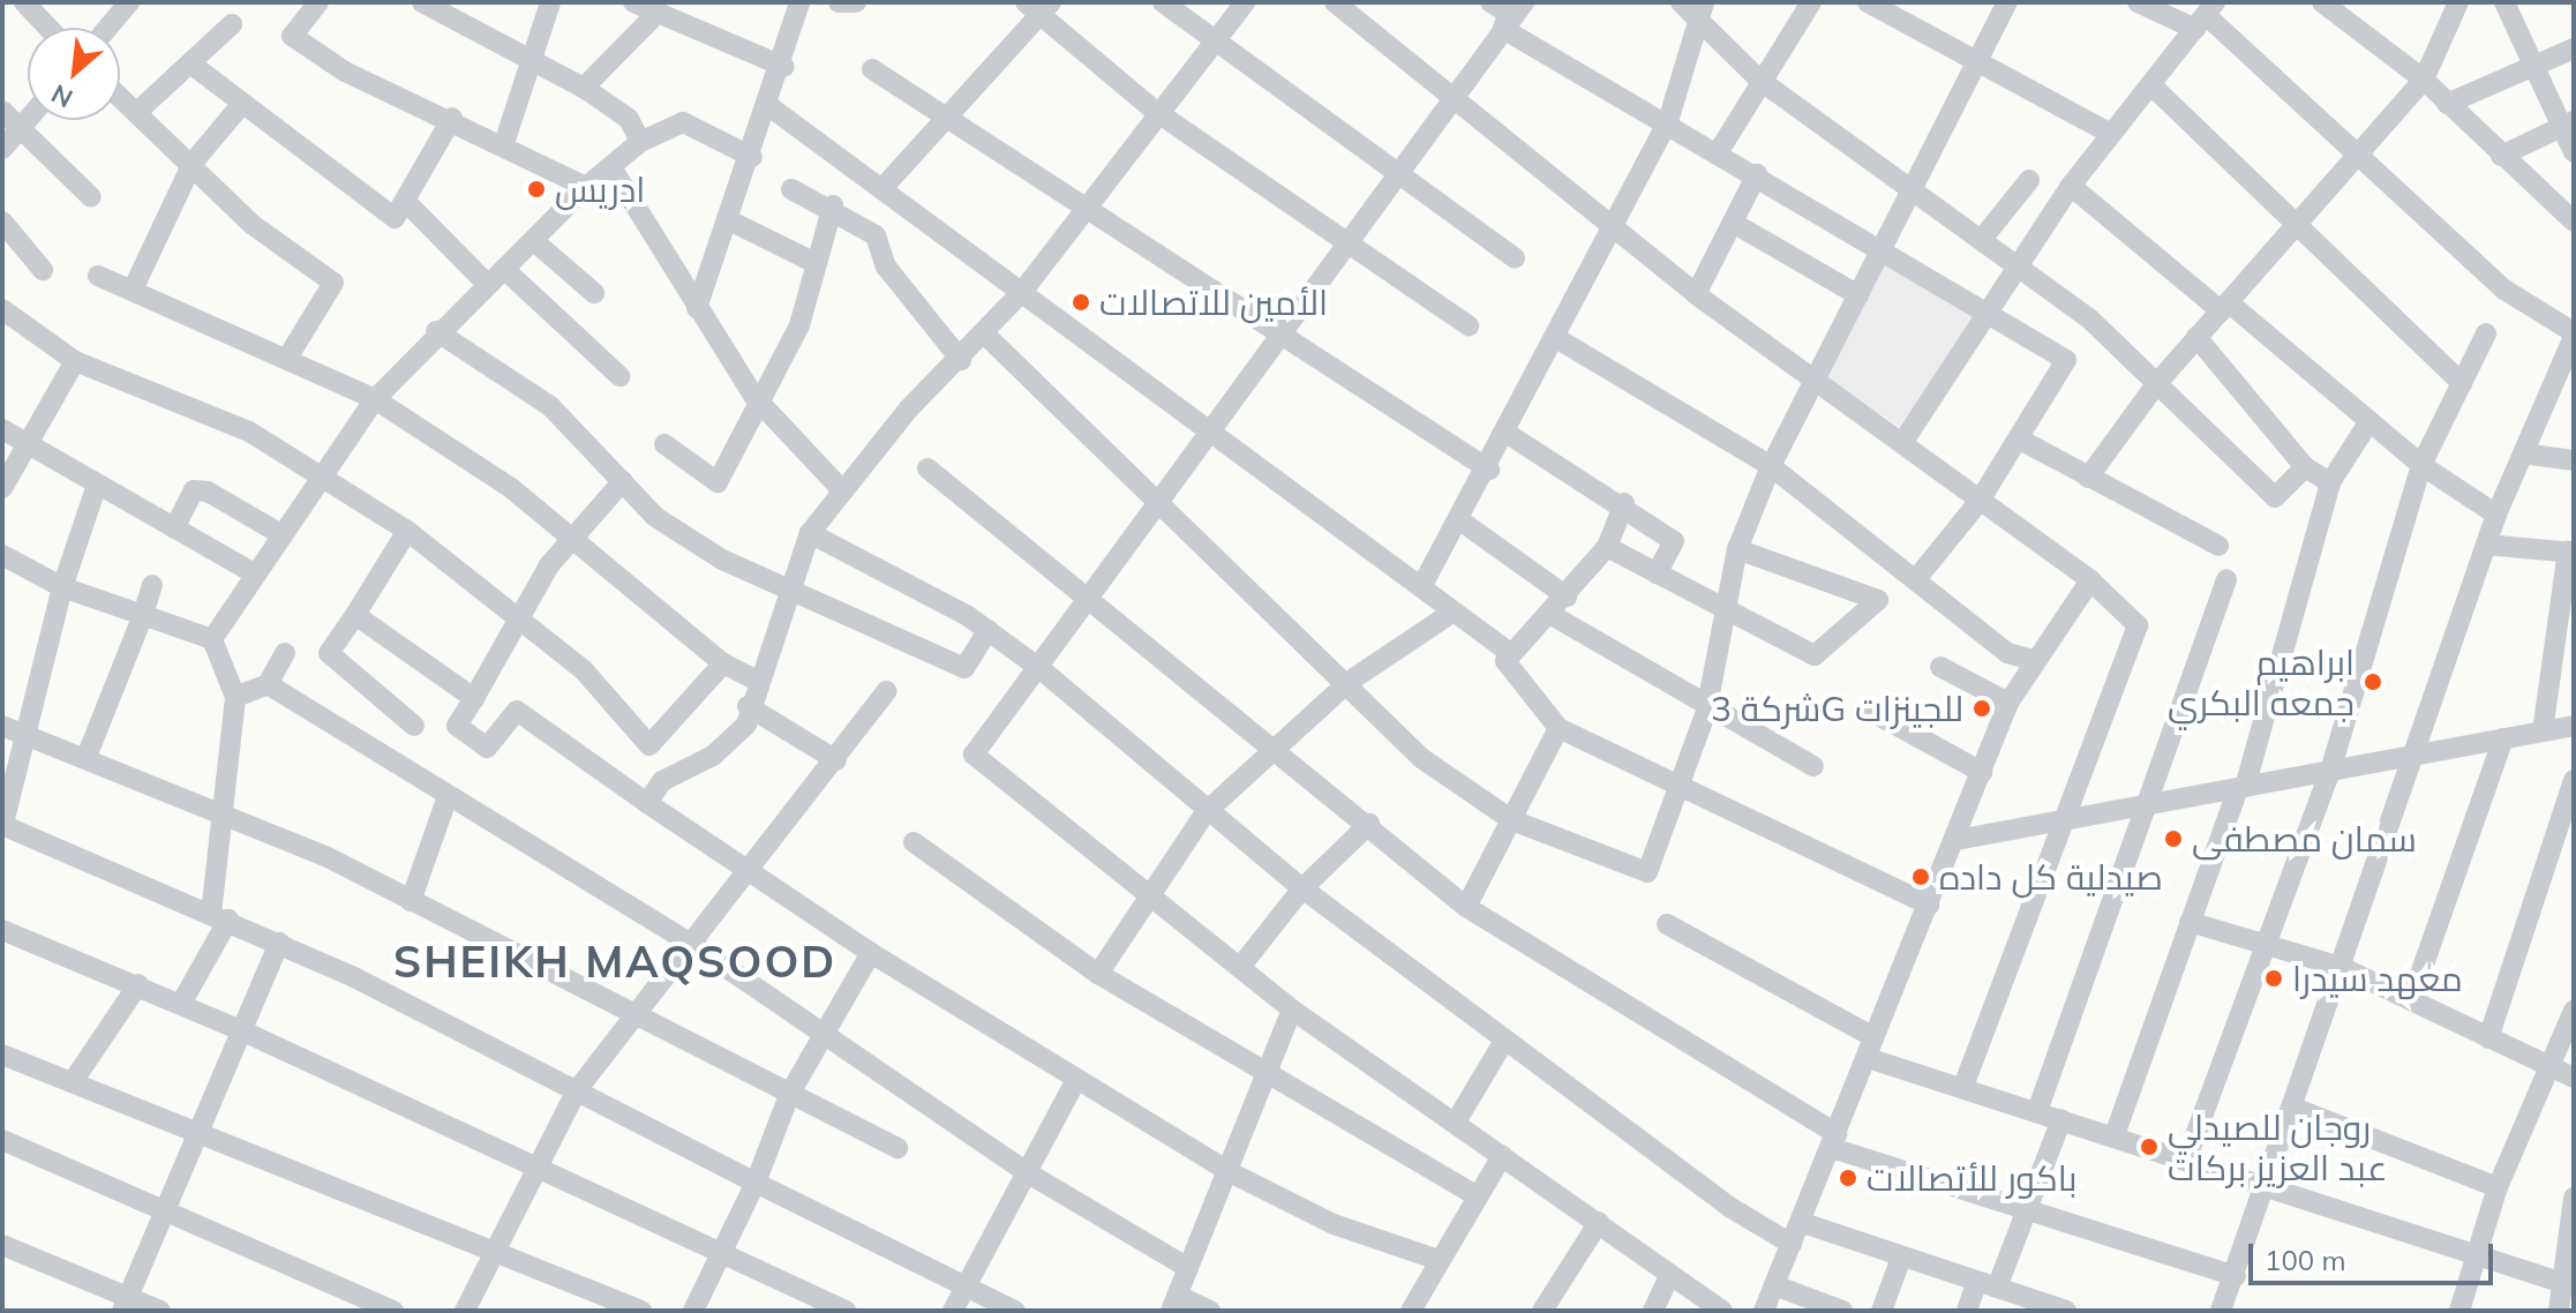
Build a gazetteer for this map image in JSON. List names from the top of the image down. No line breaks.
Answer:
{"districts":["SHEIKH MAQSOOD"],"places":["ادريس","الأمين للاتصالات","ابراهيم جمعه البكري","شركة 3G للجينزات","سمان مصطفى","صيدلية كل داده","معهد سيدرا","روجان للصيدلي عبد العزيز بركات","باكور للأتصالات"],"scale_bar":"100 m","north":"bottom left"}
